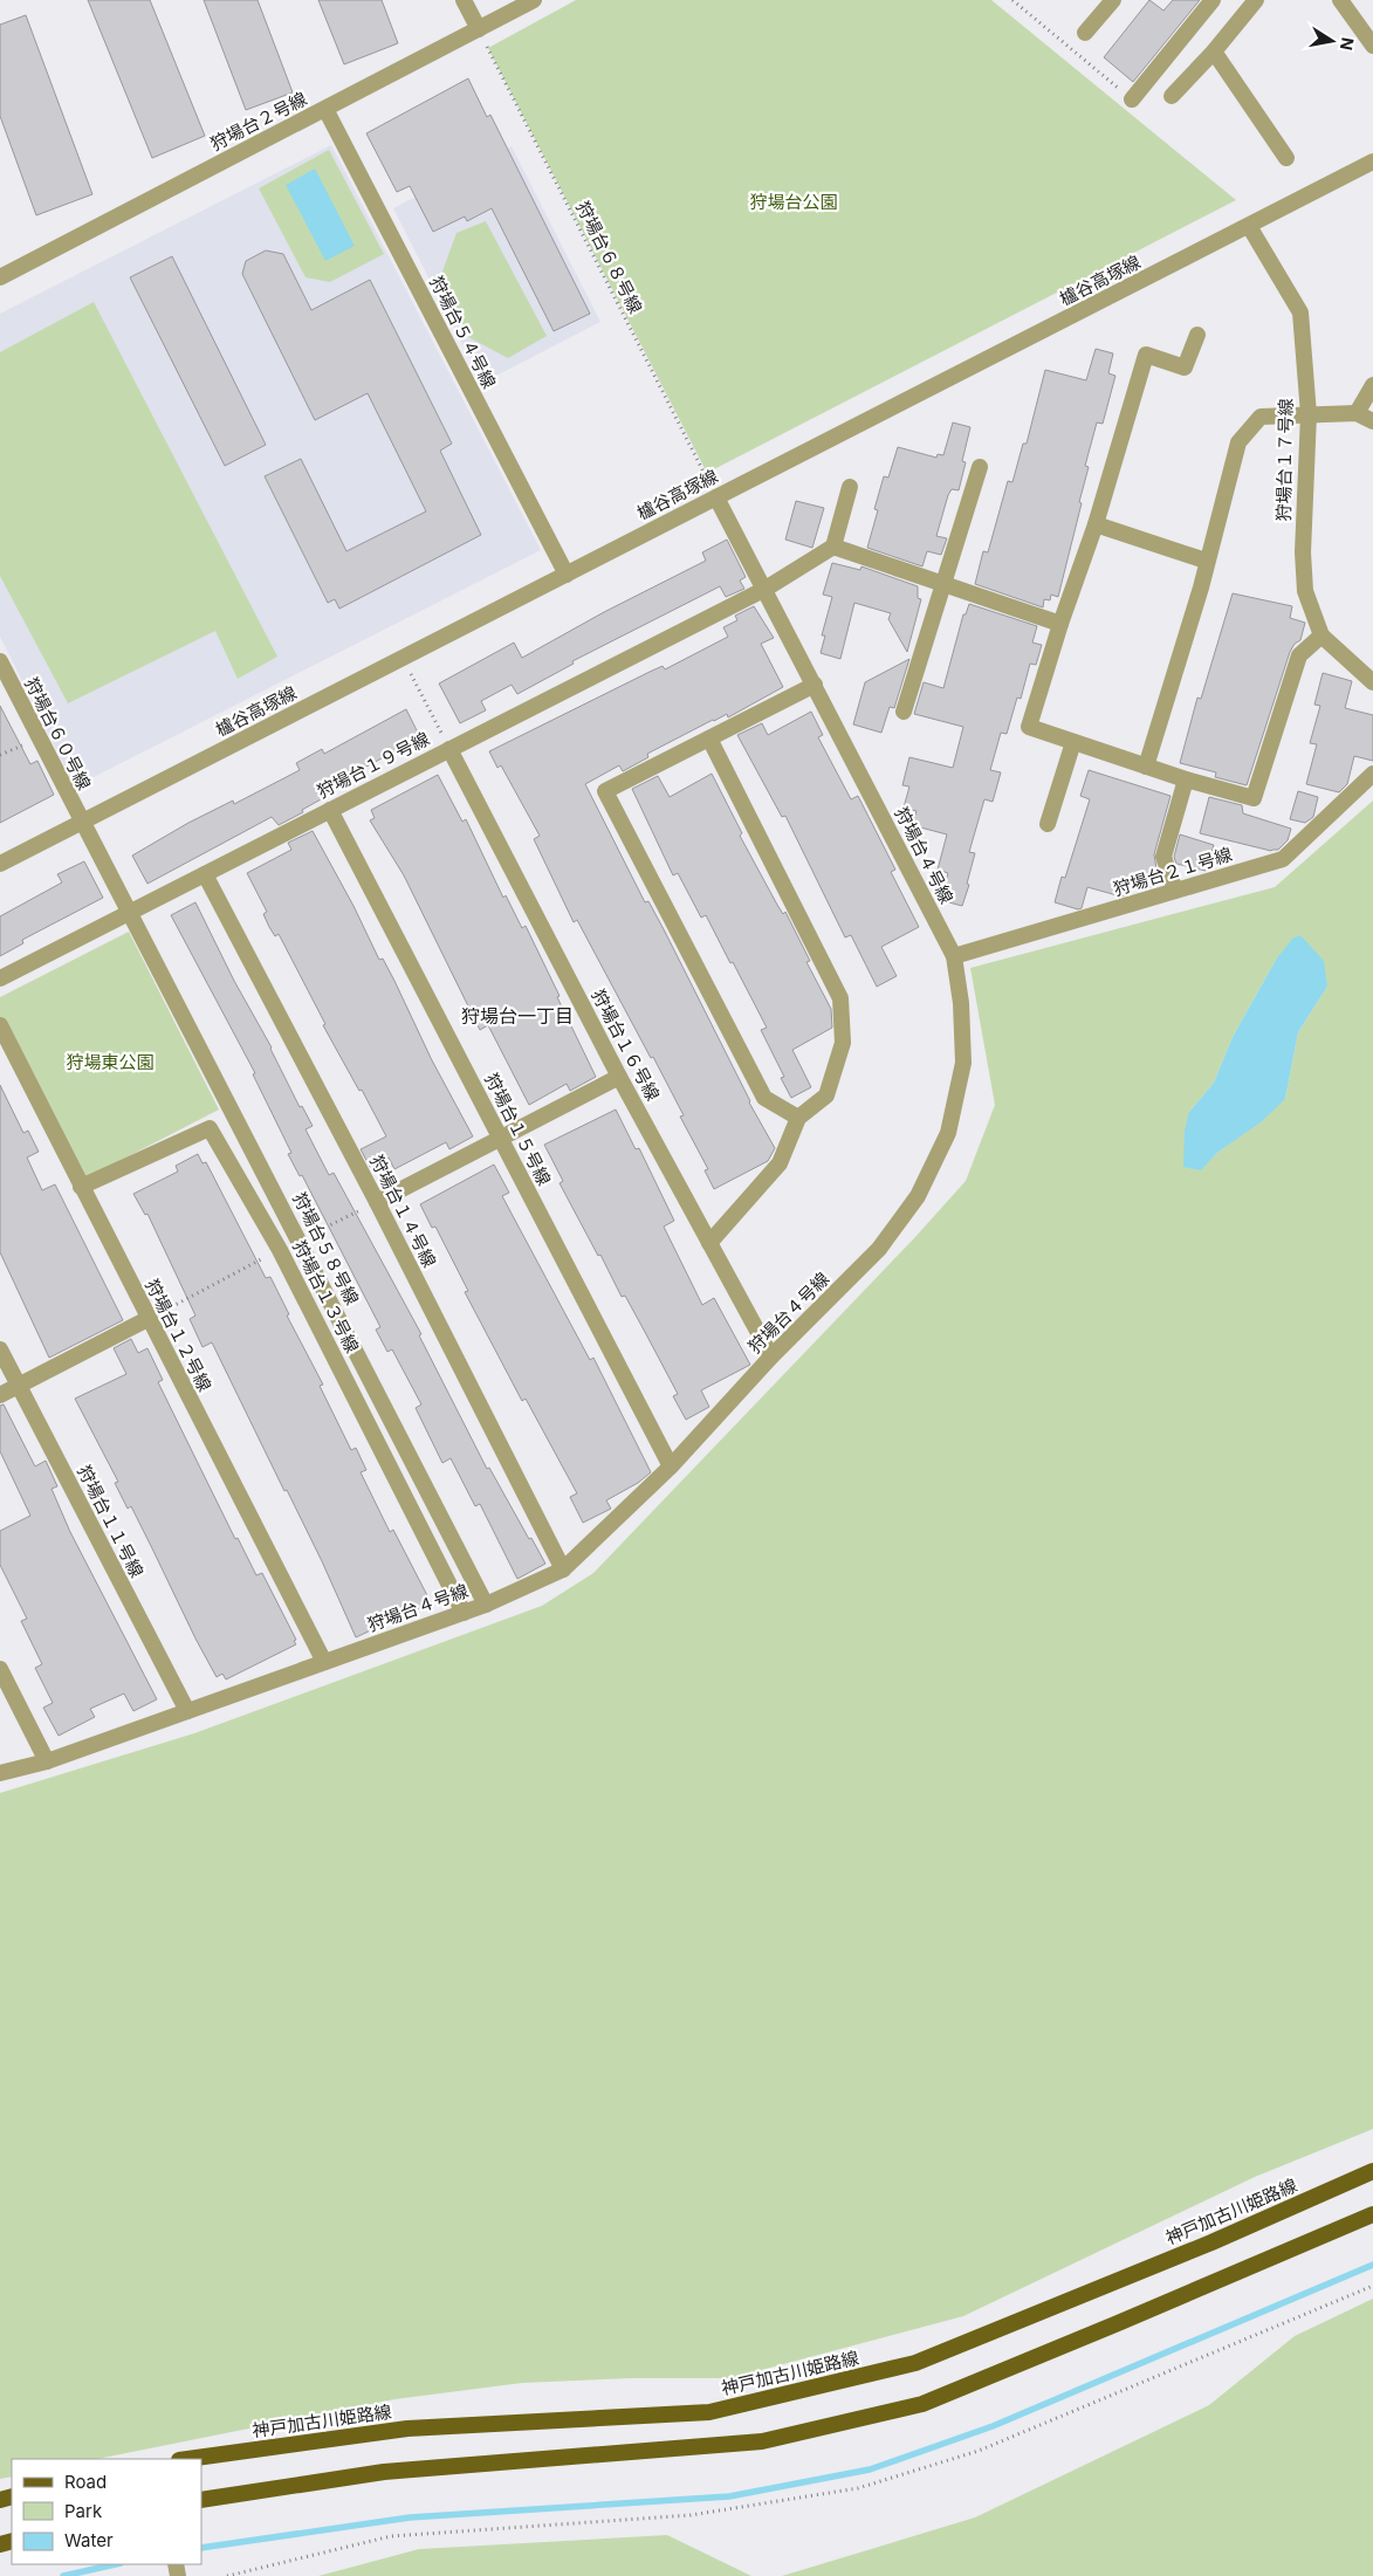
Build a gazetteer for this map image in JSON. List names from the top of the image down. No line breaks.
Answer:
{"streets":{"main road":["神戸加古川姫路線"],"street":["狩場台２号線","櫨谷高塚線","狩場台５４号線","狩場台１７号線","狩場台６０号線","狩場台１９号線","狩場台４号線","狩場台２１号線","狩場台１６号線","狩場台１５号線","狩場台１４号線","狩場台５８号線","狩場台１３号線","狩場台１２号線","狩場台１１号線"],"path":["狩場台６８号線"]},"crossings":[["狩場台２号線","狩場台６８号線"],["狩場台２号線","狩場台５４号線"],["狩場台６８号線","櫨谷高塚線"],["狩場台６８号線","狩場台４号線"],["櫨谷高塚線","狩場台５４号線"],["櫨谷高塚線","狩場台１７号線"],["櫨谷高塚線","狩場台６０号線"],["櫨谷高塚線","狩場台４号線"],["狩場台６０号線","狩場台１９号線"],["狩場台６０号線","狩場台５８号線"],["狩場台１９号線","狩場台４号線"],["狩場台１９号線","狩場台１６号線"],["狩場台１９号線","狩場台１５号線"],["狩場台１９号線","狩場台１４号線"],["狩場台１９号線","狩場台５８号線"],["狩場台４号線","狩場台２１号線"],["狩場台４号線","狩場台１６号線"],["狩場台４号線","狩場台１５号線"],["狩場台４号線","狩場台１４号線"],["狩場台４号線","狩場台５８号線"],["狩場台４号線","狩場台１３号線"],["狩場台４号線","狩場台１２号線"],["狩場台４号線","狩場台１１号線"],["狩場台１３号線","狩場台１２号線"]],"districts":["狩場台一丁目"],"parks":["狩場台公園","狩場東公園"],"legend":["Road","Park","Water"],"north":"right"}
